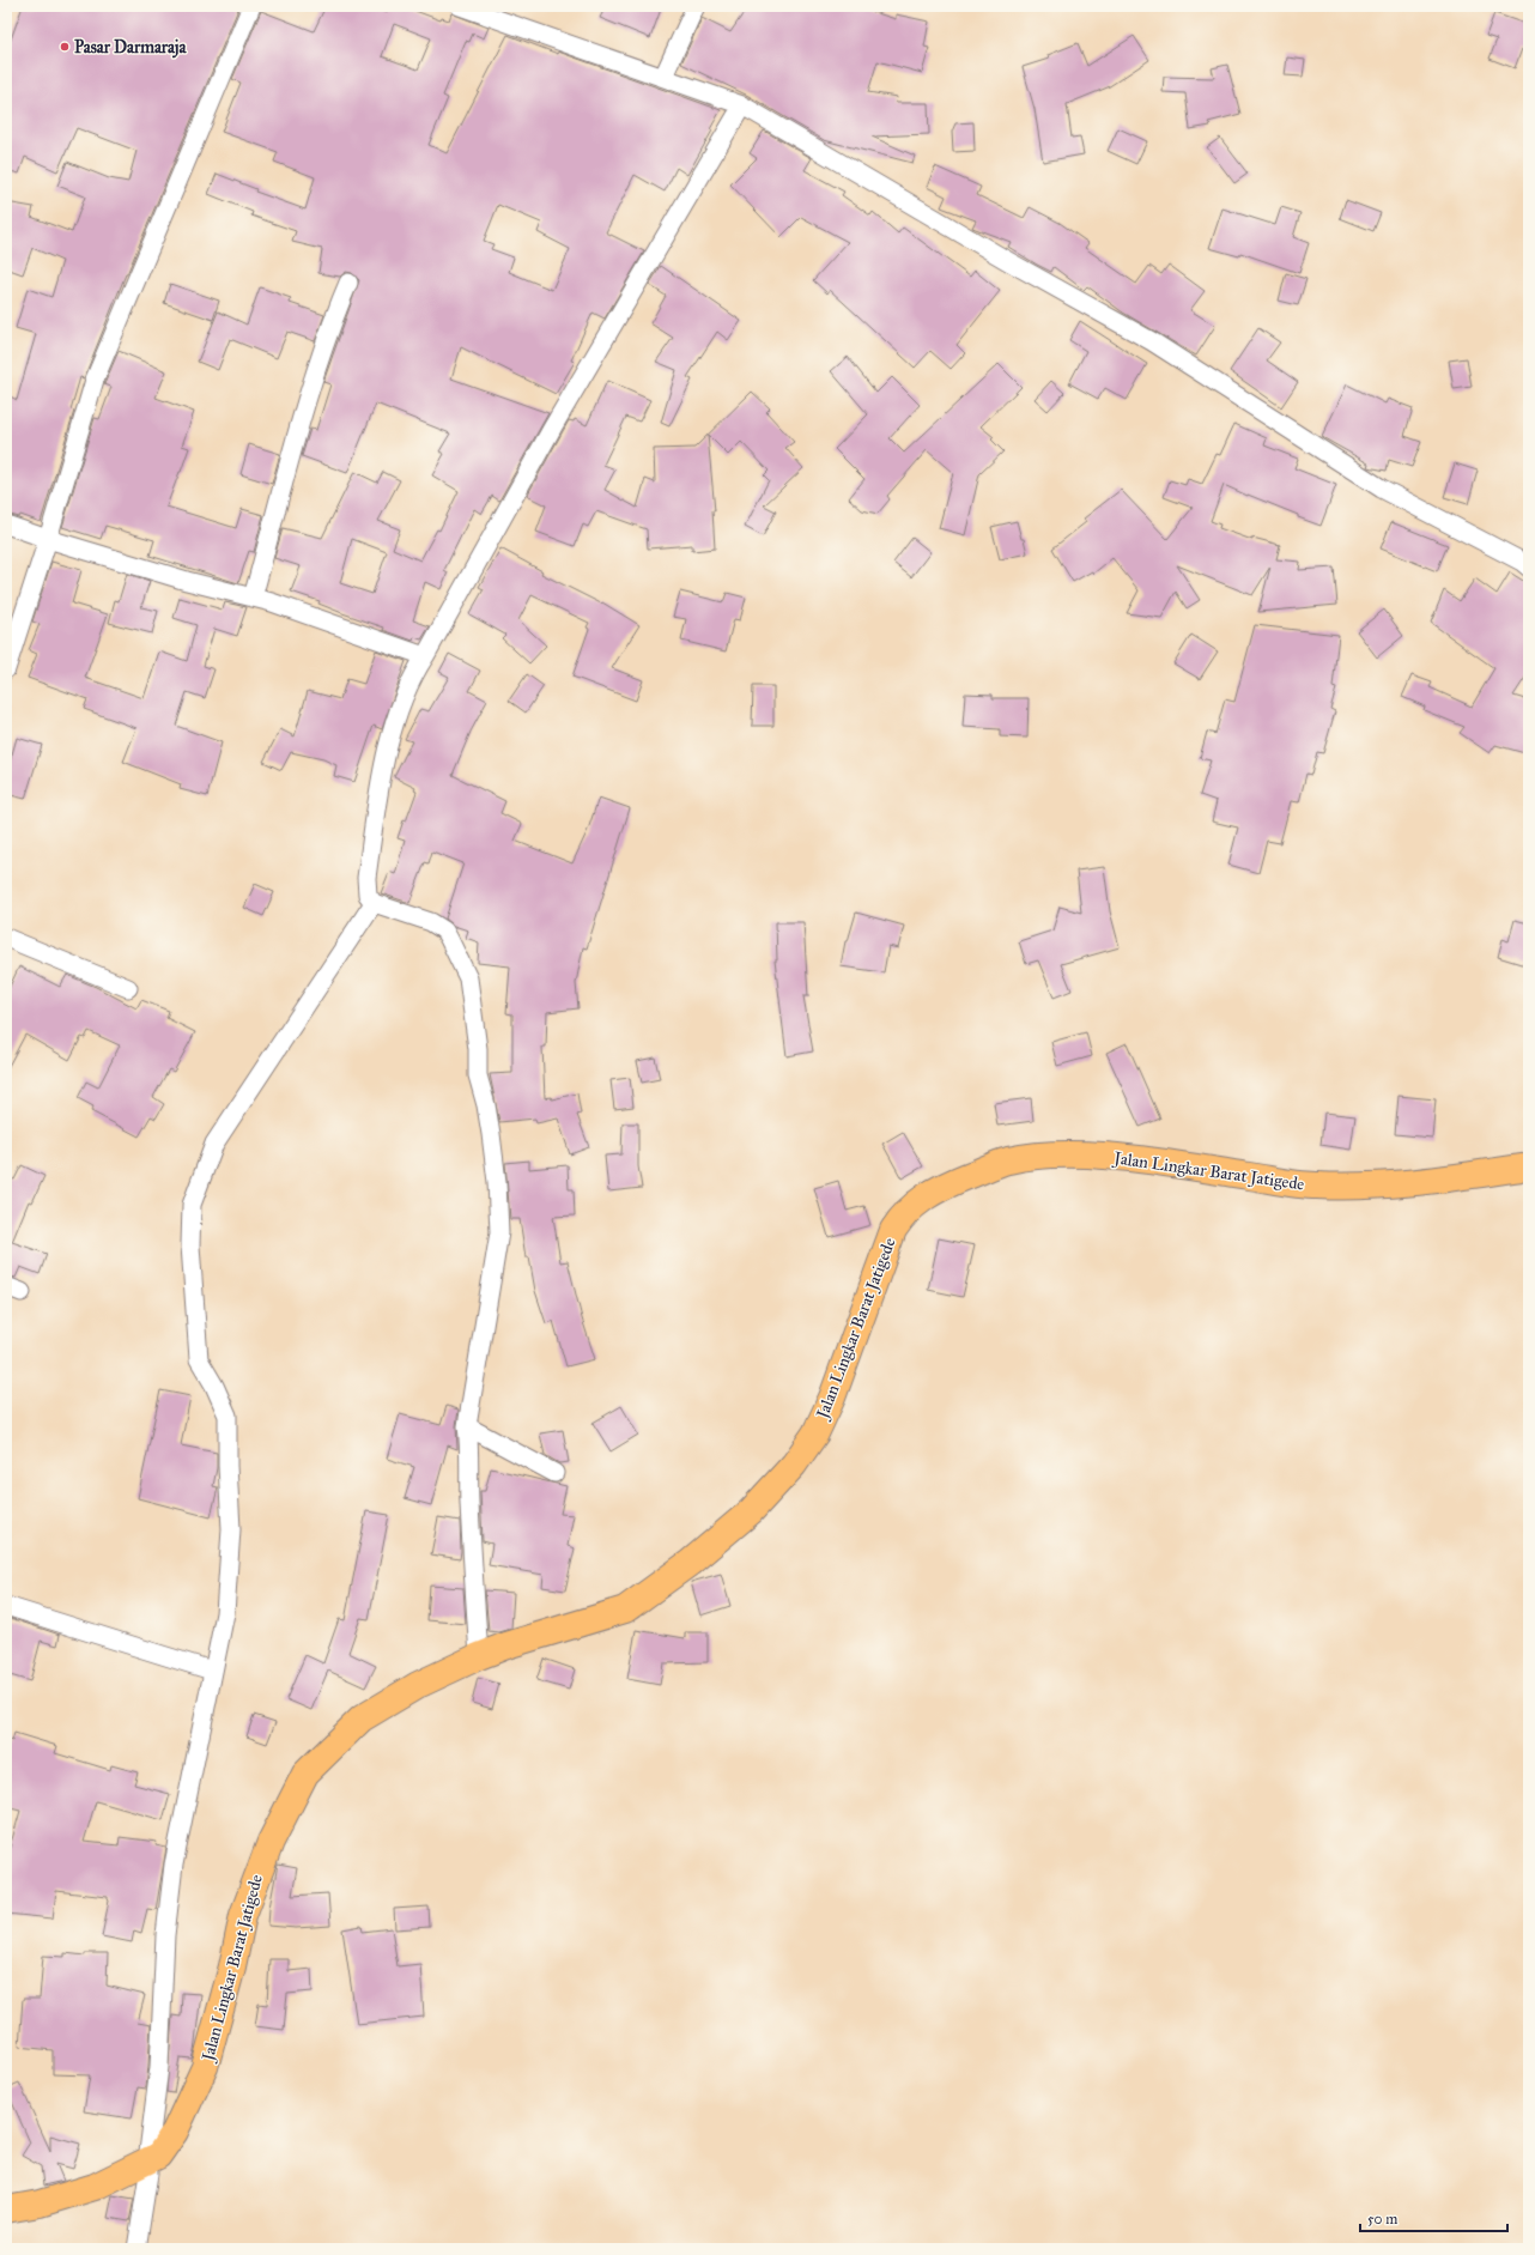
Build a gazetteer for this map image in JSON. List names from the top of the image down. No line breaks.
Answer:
{"streets":{"main road":["Jalan Lingkar Barat Jatigede"]},"places":["Pasar Darmaraja"],"scale_bar":"50 m"}
